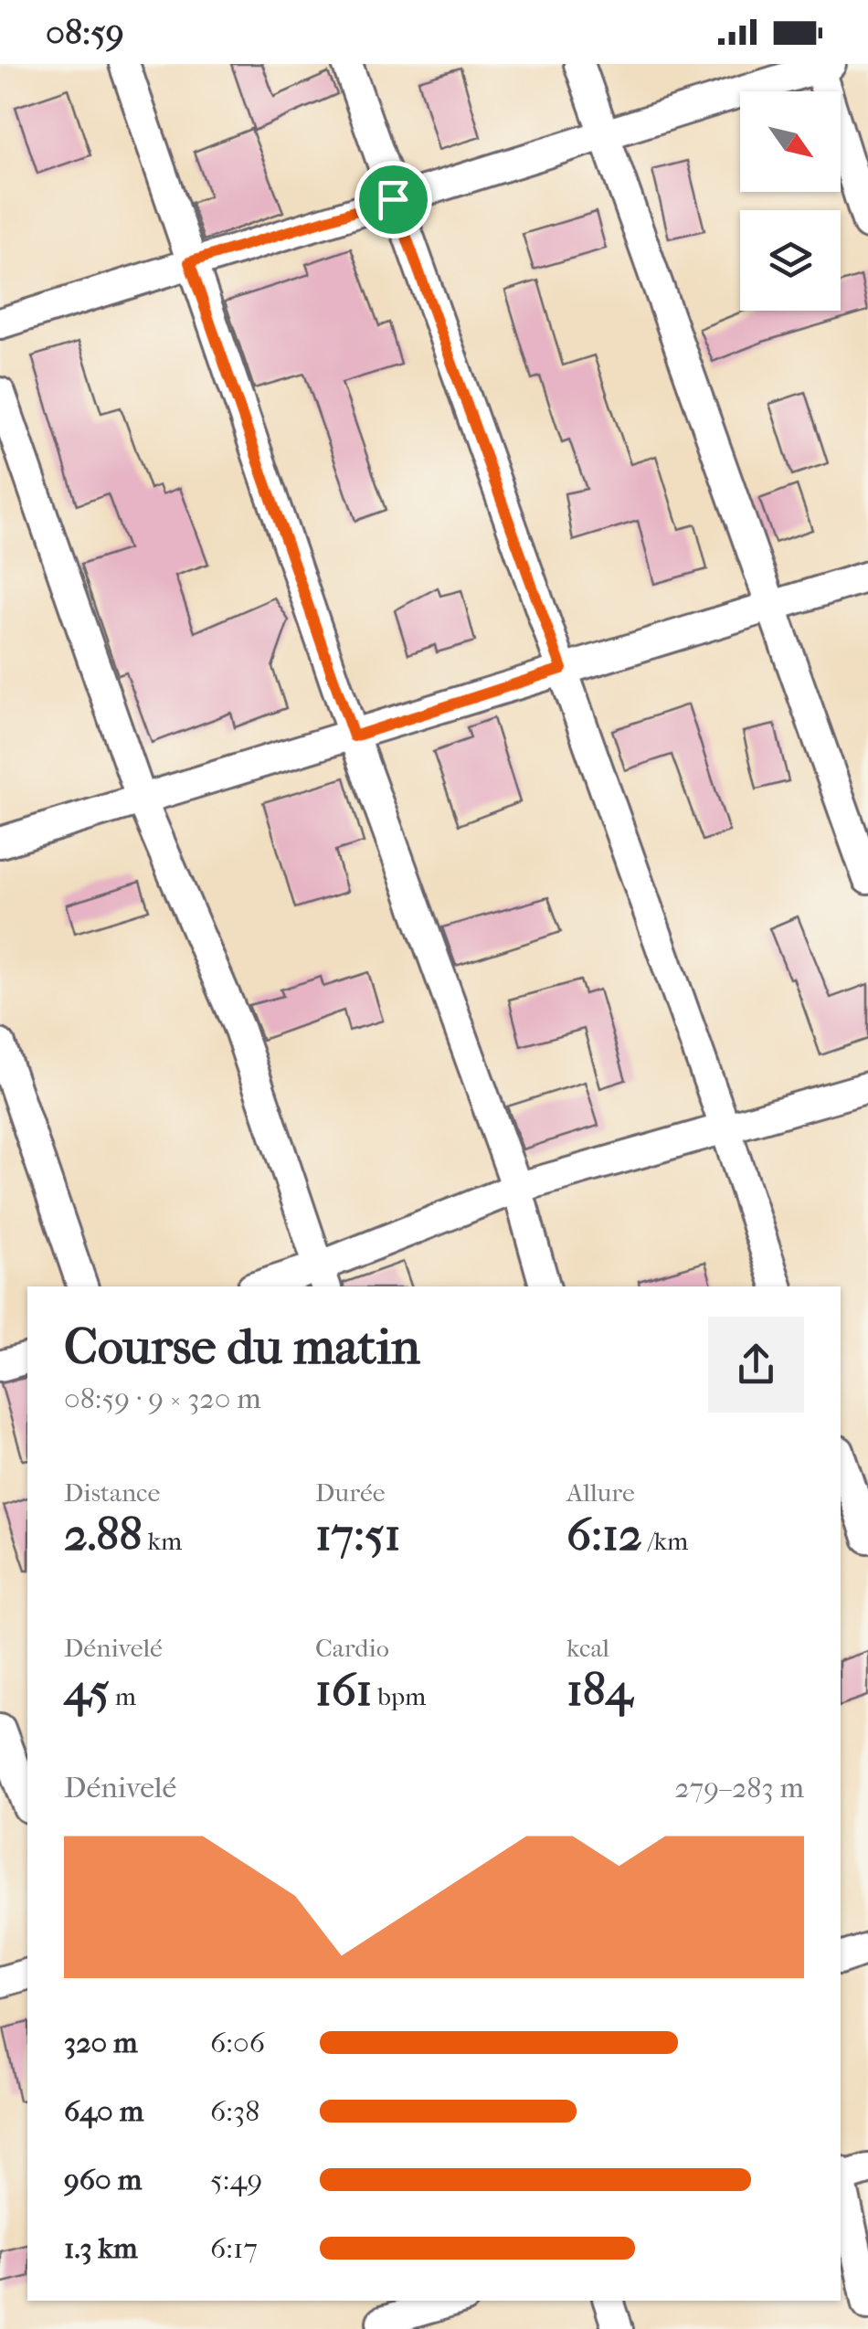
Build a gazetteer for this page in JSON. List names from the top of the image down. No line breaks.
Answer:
{"north":"bottom right","page":{"status":"08:59","heading":["Course du matin","08:59 · 9 × 320 m"],"stats":[["Distance","2.88 km"],["Durée","17:51"],["Allure","6:12 /km"],["Dénivelé","45 m"],["Cardio","161 bpm"],["kcal","184"]],"chart":["Dénivelé","279–283 m"],"list":[{"name":"320 m","note":"6:06"},{"name":"640 m","note":"6:38"},{"name":"960 m","note":"5:49"},{"name":"1.3 km","note":"6:17"}]}}
